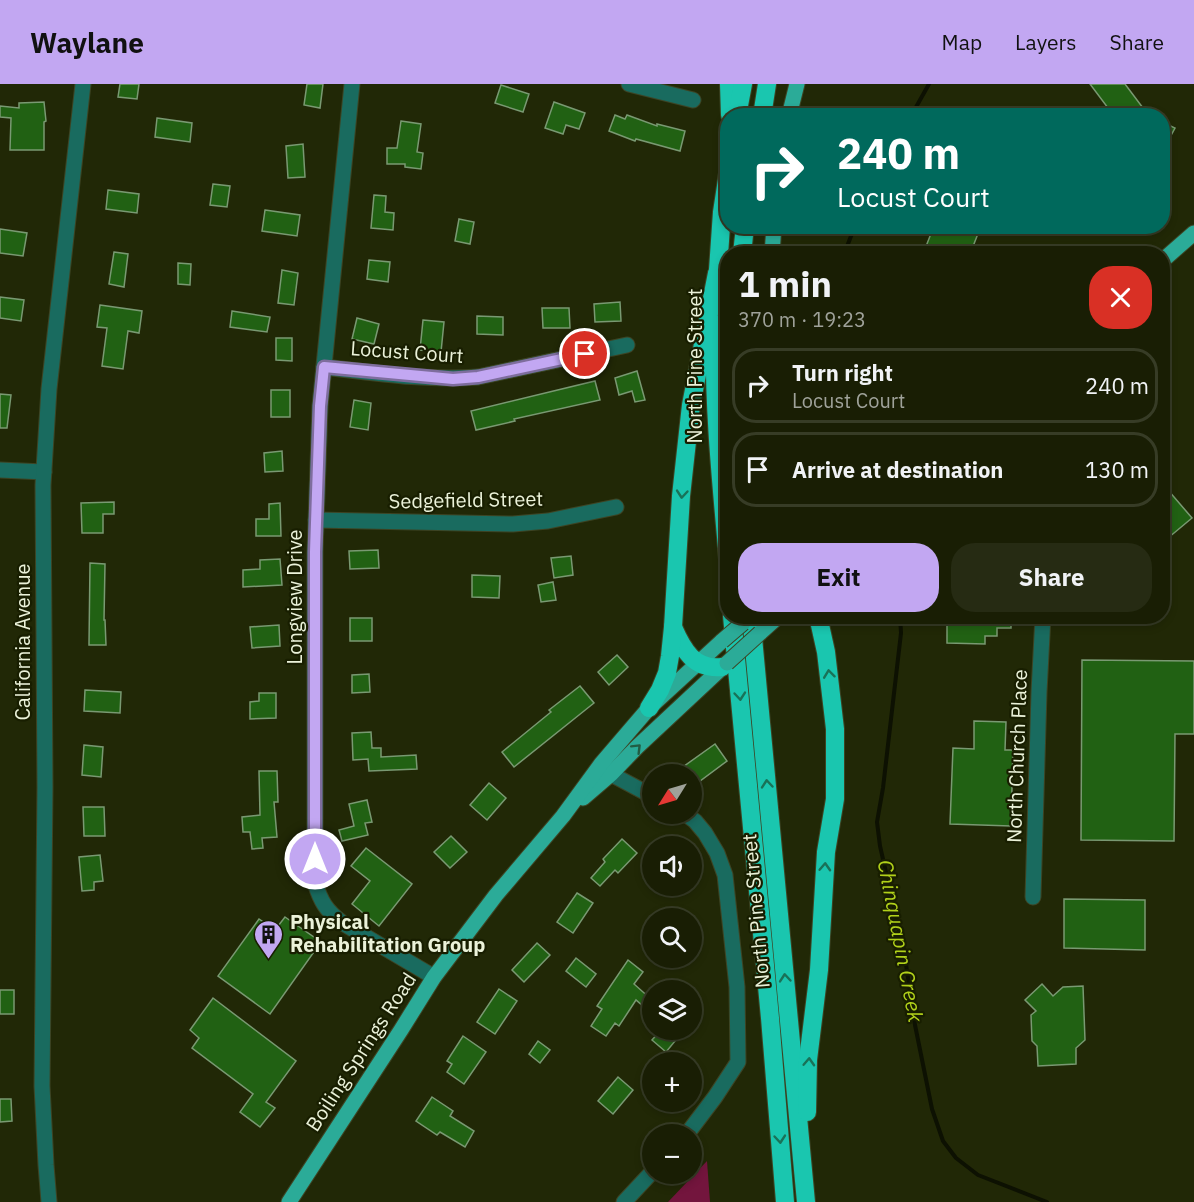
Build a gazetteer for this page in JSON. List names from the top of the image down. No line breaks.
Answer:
{"streets":{"highway":["North Pine Street"],"main road":["Boiling Springs Road"],"street":["Locust Court","Sedgefield Street","Longview Drive","California Avenue","North Church Place"]},"crossings":[["Locust Court","Longview Drive"],["Sedgefield Street","Longview Drive"],["Longview Drive","Boiling Springs Road"]],"water":["Chinquapin Creek"],"places":{"building":["Physical Rehabilitation Group"]},"north":"bottom left","page":{"header":"Waylane","nav":["Map","Layers","Share"],"turn":["240 m","Locust Court"],"heading":["1 min","370 m · 19:23"],"list":[{"name":"Turn right","note":"Locust Court","value":"240 m"},{"name":"Arrive at destination","value":"130 m"}],"buttons":["Exit","Share"],"map_buttons":["+","−"]}}
